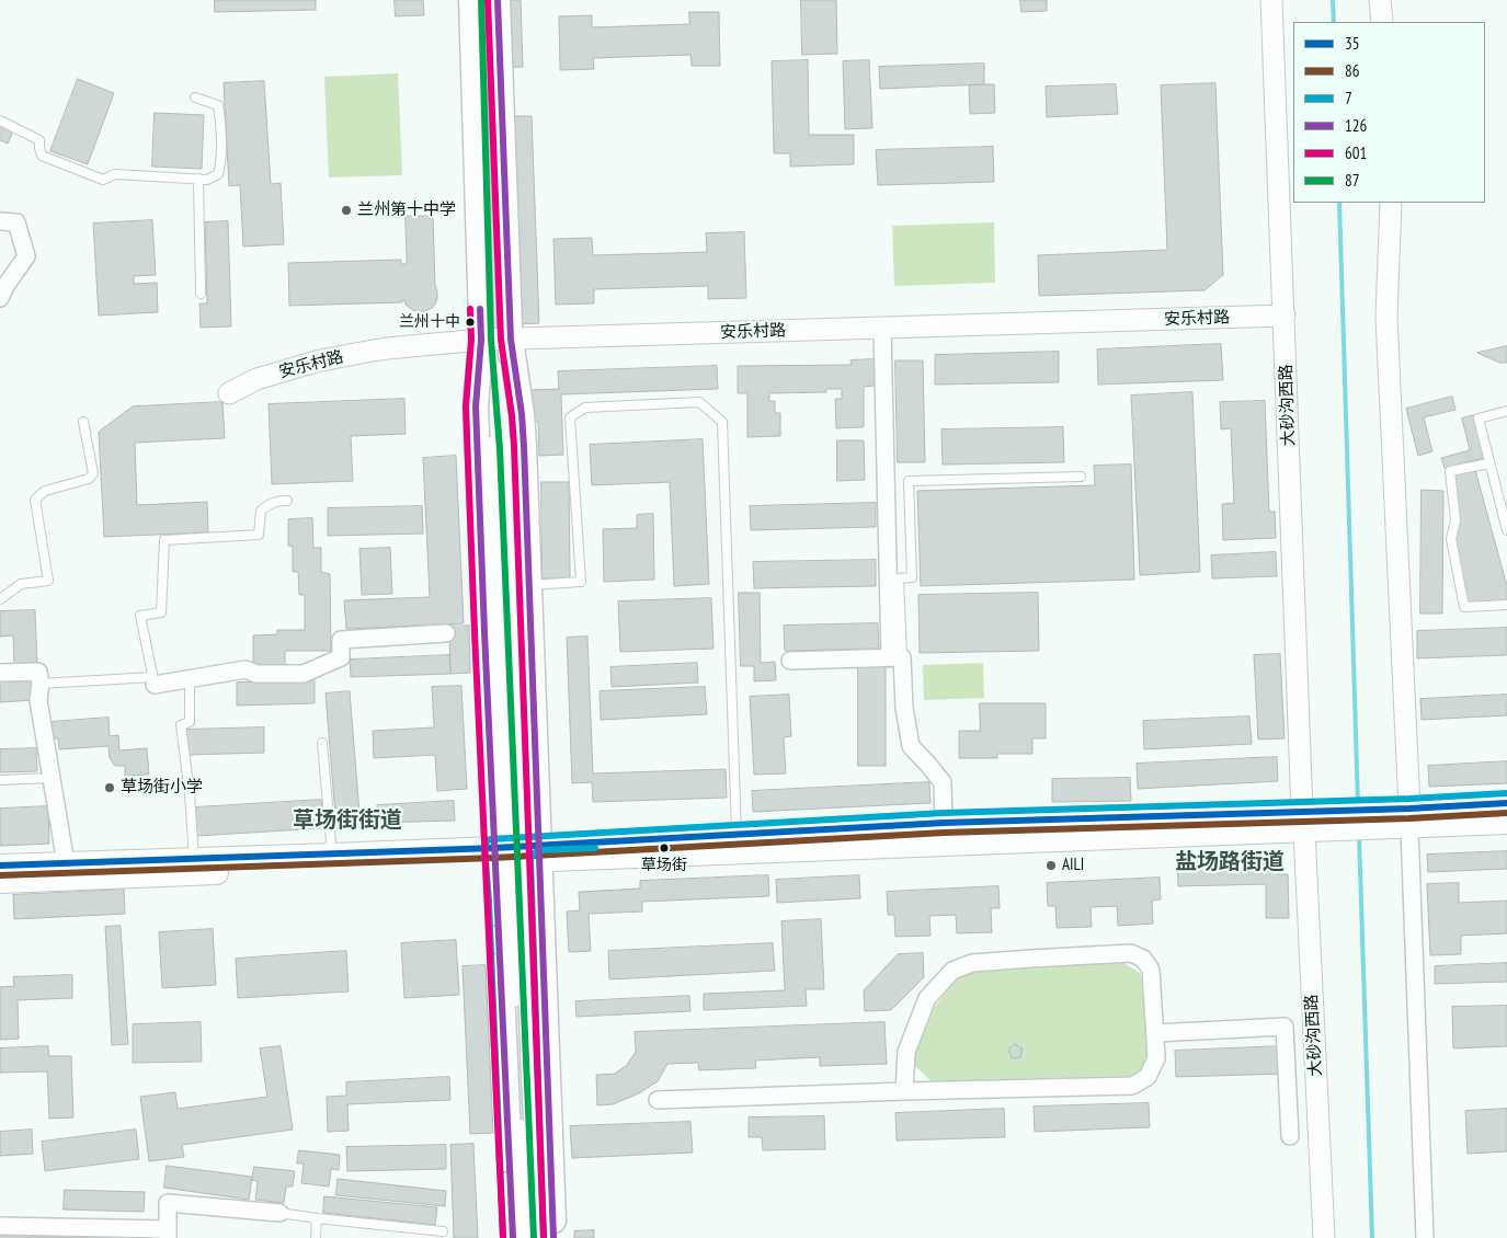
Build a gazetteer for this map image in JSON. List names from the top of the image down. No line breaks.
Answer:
{"streets":{"street":["安乐村路","大砂沟西路"]},"crossings":[["安乐村路","大砂沟西路"]],"districts":["草场街街道","盐场路街道"],"places":["兰州第十中学","兰州十中","草场街小学","草场街","AILI"],"lines":["transit line 126","transit line 601","transit line 87","transit line 7","transit line 35","transit line 86"],"legend":["35","86","7","126","601","87"]}
